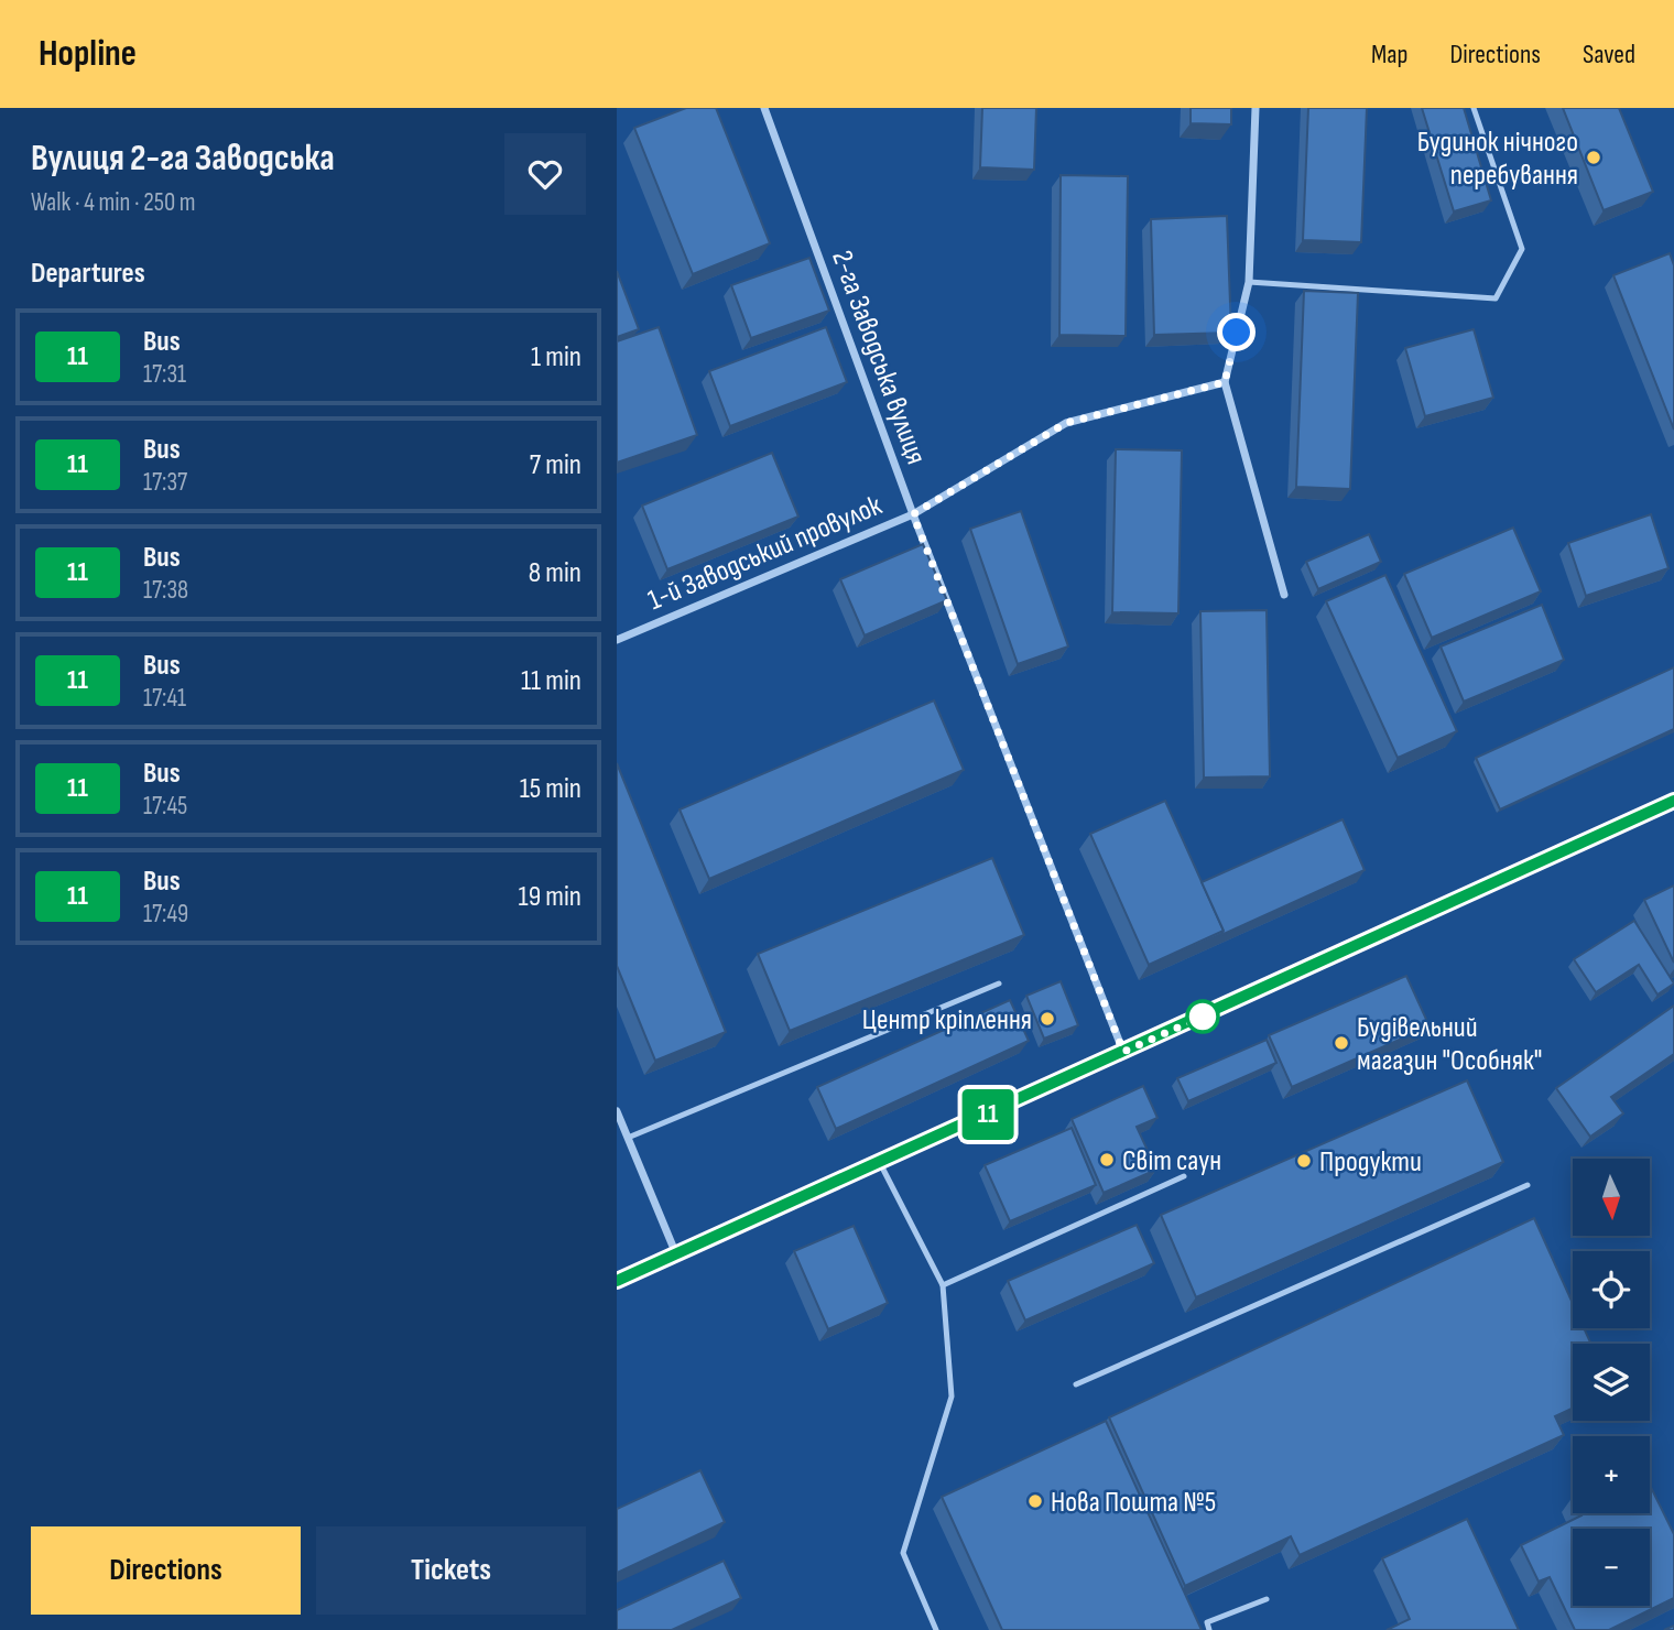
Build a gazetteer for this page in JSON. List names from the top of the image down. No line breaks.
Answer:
{"streets":{"street":["2-га Заводська вулиця","1-й Заводський провулок"]},"crossings":[["2-га Заводська вулиця","1-й Заводський провулок"]],"places":["Будинок нічного перебування","Центр кріплення","Будівельний магазин \"Особняк\"","Світ саун","Продукти","Нова Пошта №5"],"lines":["bus line 11"],"north":"bottom","page":{"header":"Hopline","nav":["Map","Directions","Saved"],"heading":[["Вулиця 2-га Заводська","Walk · 4 min · 250 m"],"Departures"],"on_map":"11","list":[{"mark":"11","name":"Bus","note":"17:31","value":"1 min"},{"mark":"11","name":"Bus","note":"17:37","value":"7 min"},{"mark":"11","name":"Bus","note":"17:38","value":"8 min"},{"mark":"11","name":"Bus","note":"17:41","value":"11 min"},{"mark":"11","name":"Bus","note":"17:45","value":"15 min"},{"mark":"11","name":"Bus","note":"17:49","value":"19 min"}],"map_buttons":["+","−"],"buttons":["Directions","Tickets"]}}
